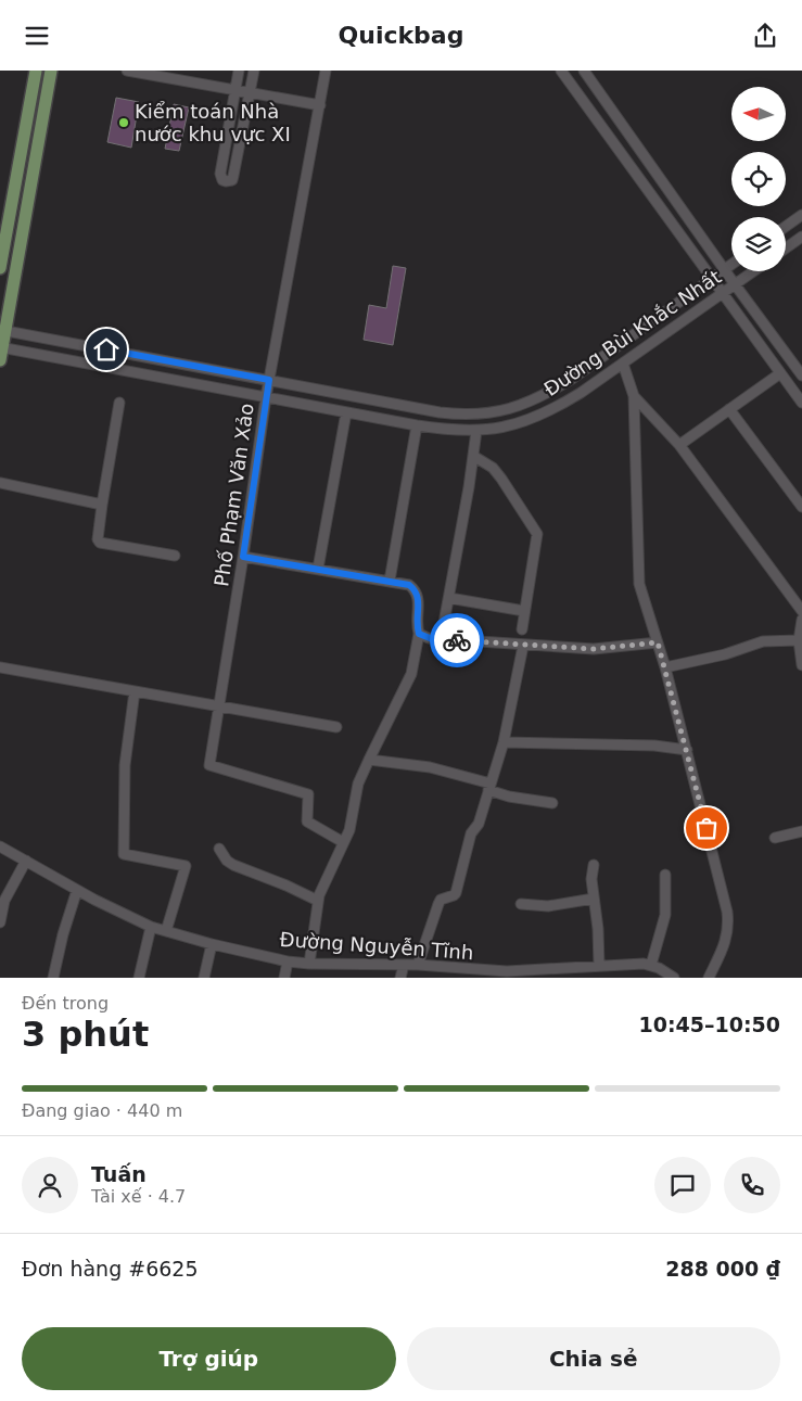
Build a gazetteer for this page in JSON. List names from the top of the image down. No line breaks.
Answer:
{"streets":{"street":["Đường Bùi Khắc Nhất","Phố Phạm Văn Xảo","Đường Nguyễn Tĩnh"]},"crossings":[["Đường Bùi Khắc Nhất","Phố Phạm Văn Xảo"]],"places":["Kiểm toán Nhà nước khu vực XI"],"north":"left","page":{"header":"Quickbag","heading":["3 phút","Đến trong","10:45–10:50"],"panel":["Tuấn","Tài xế · 4.7","Đơn hàng #6625","288 000 ₫"],"bar":"Đang giao · 440 m","buttons":["Trợ giúp","Chia sẻ"]}}
